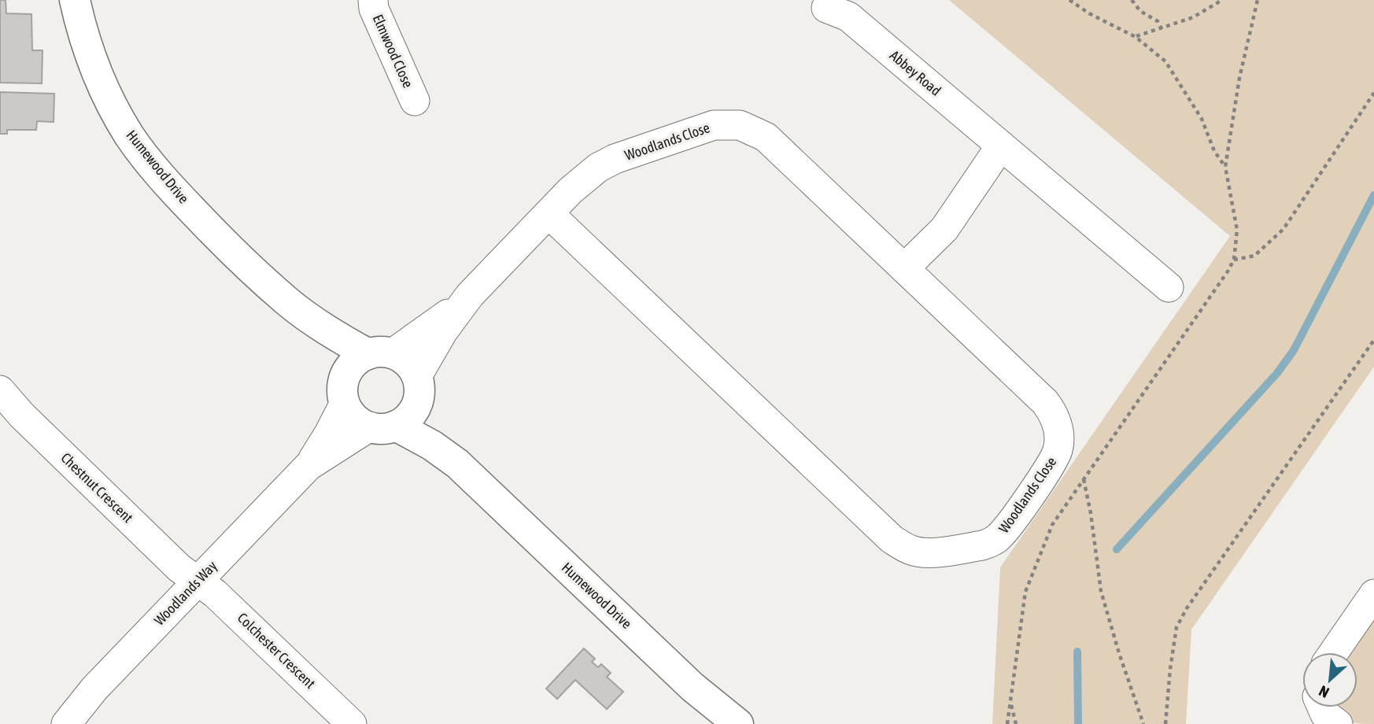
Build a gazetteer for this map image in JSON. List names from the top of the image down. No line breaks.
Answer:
{"streets":{"street":["Elmwood Close","Abbey Road","Woodlands Close","Humewood Drive","Chestnut Crescent","Woodlands Way","Colchester Crescent"]},"crossings":[["Woodlands Close","Humewood Drive"],["Woodlands Close","Woodlands Way"],["Humewood Drive","Woodlands Way"],["Chestnut Crescent","Woodlands Way"],["Chestnut Crescent","Colchester Crescent"],["Woodlands Way","Colchester Crescent"]],"north":"bottom left"}
